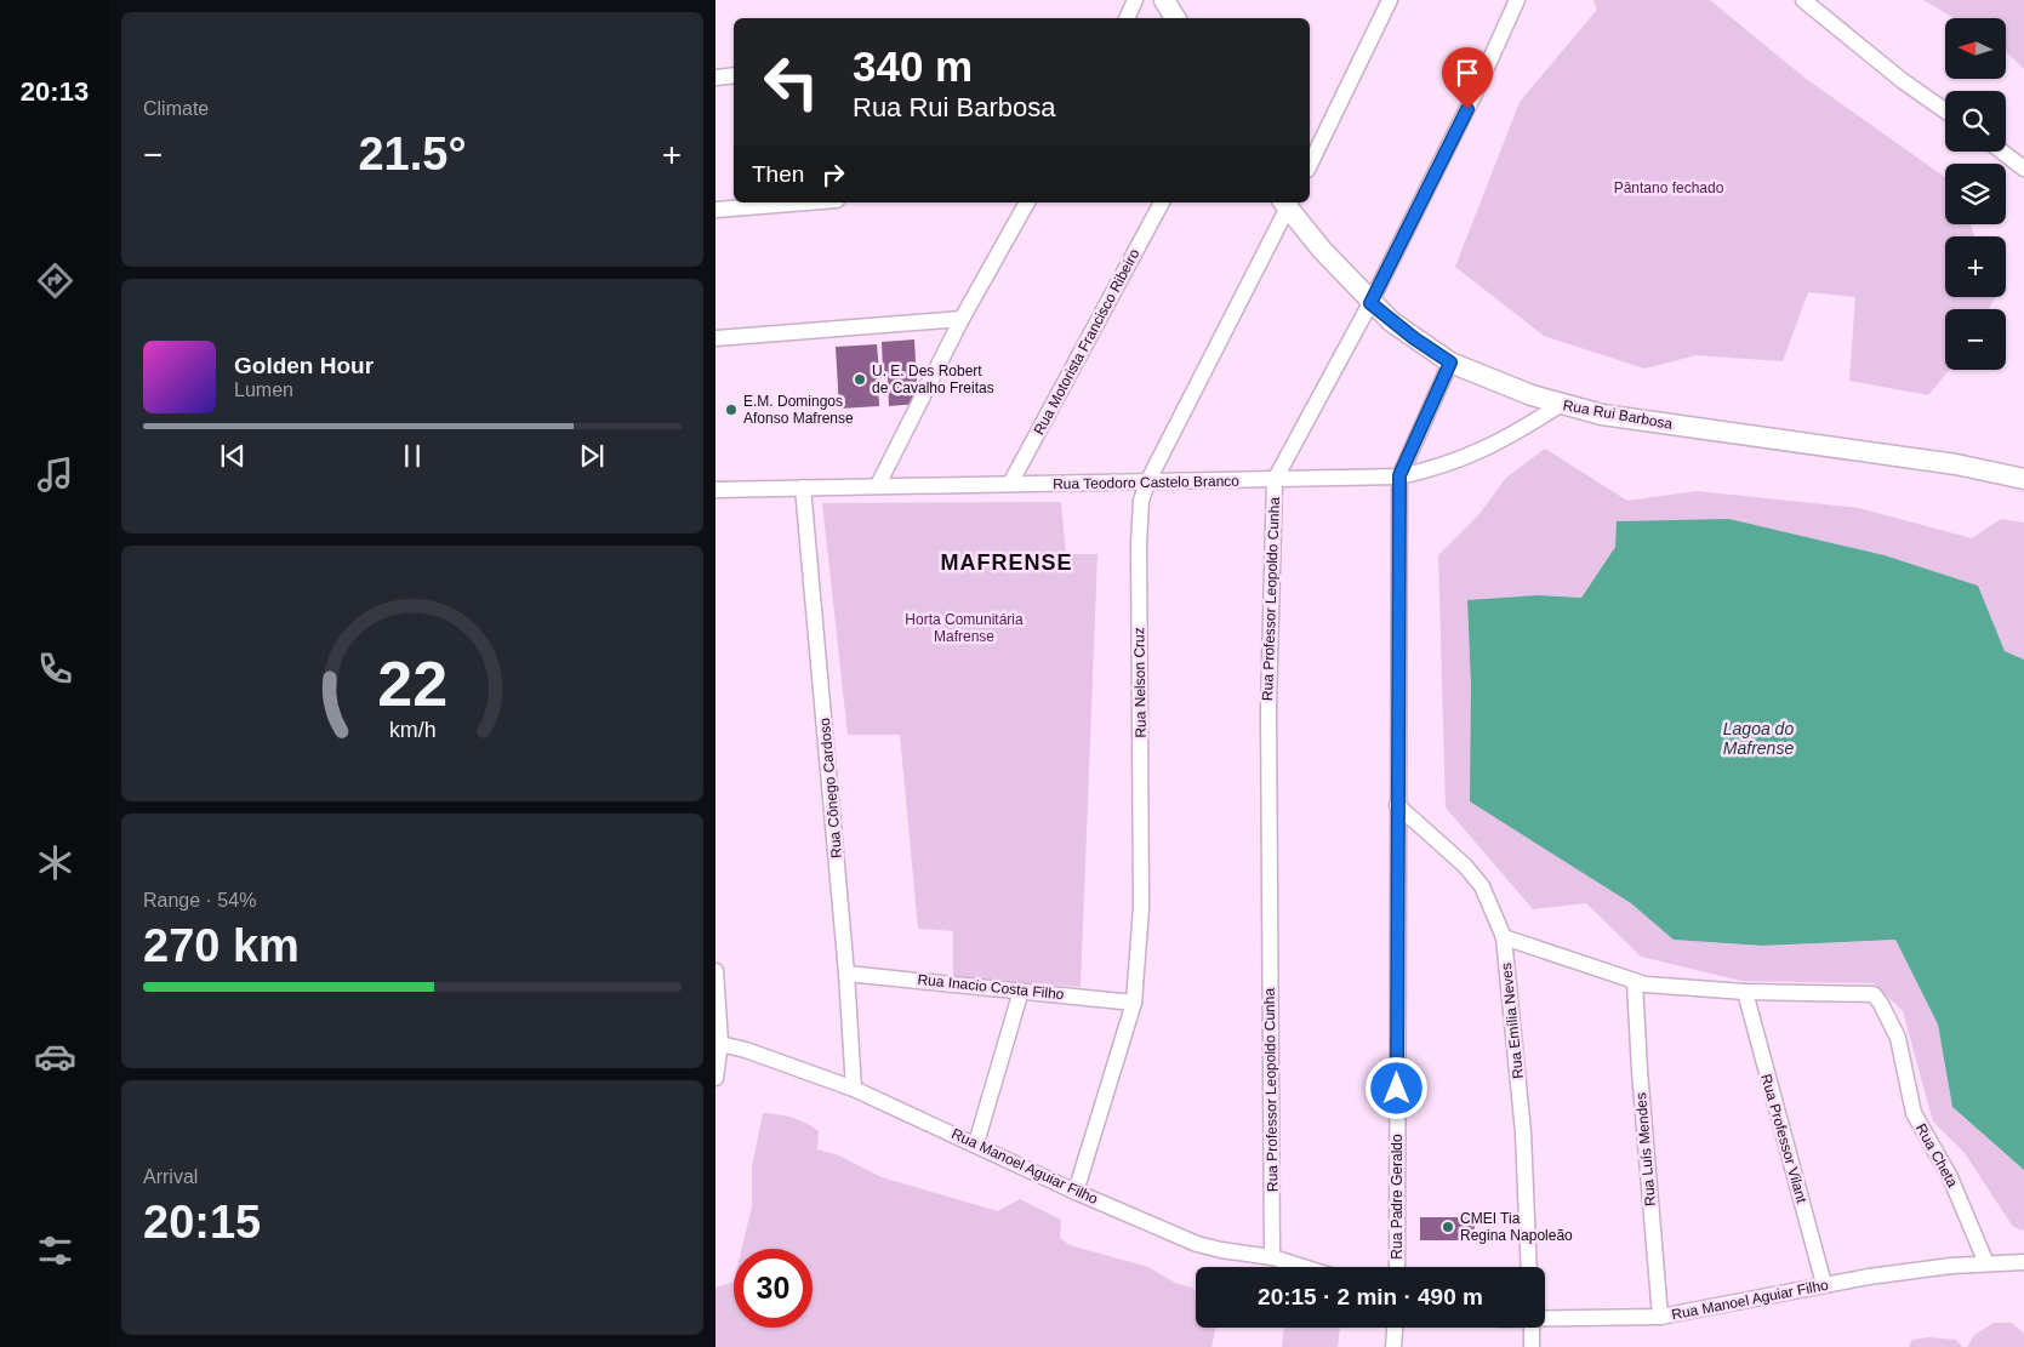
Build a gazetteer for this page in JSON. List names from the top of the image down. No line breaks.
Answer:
{"streets":{"street":["Rua Motorista Francisco Ribeiro","Rua Rui Barbosa","Rua Teodoro Castelo Branco","Rua Professor Leopoldo Cunha","Rua Nelson Cruz","Rua Cônego Cardoso","Rua Inacio Costa Filho","Rua Emília Neves","Rua Professor Vilant","Rua Luís Mendes","Rua Cheta","Rua Manoel Aguiar Filho","Rua Padre Geraldo"]},"crossings":[["Rua Motorista Francisco Ribeiro","Rua Teodoro Castelo Branco"],["Rua Rui Barbosa","Rua Teodoro Castelo Branco"],["Rua Rui Barbosa","Rua Professor Leopoldo Cunha"],["Rua Rui Barbosa","Rua Nelson Cruz"],["Rua Rui Barbosa","Rua Padre Geraldo"],["Rua Teodoro Castelo Branco","Rua Professor Leopoldo Cunha"],["Rua Teodoro Castelo Branco","Rua Nelson Cruz"],["Rua Teodoro Castelo Branco","Rua Cônego Cardoso"],["Rua Teodoro Castelo Branco","Rua Padre Geraldo"],["Rua Professor Leopoldo Cunha","Rua Manoel Aguiar Filho"],["Rua Nelson Cruz","Rua Inacio Costa Filho"],["Rua Nelson Cruz","Rua Manoel Aguiar Filho"],["Rua Cônego Cardoso","Rua Inacio Costa Filho"],["Rua Cônego Cardoso","Rua Manoel Aguiar Filho"],["Rua Emília Neves","Rua Padre Geraldo"],["Rua Professor Vilant","Rua Cheta"],["Rua Professor Vilant","Rua Manoel Aguiar Filho"],["Rua Luís Mendes","Rua Manoel Aguiar Filho"],["Rua Cheta","Rua Manoel Aguiar Filho"]],"districts":["MAFRENSE"],"water":["Lagoa do Mafrense"],"parks":["Pântano fechado","Horta Comunitária Mafrense"],"places":["U. E. Des Robert de Cavalho Freitas","E.M. Domingos Afonso Mafrense","CMEI Tia Regina Napoleão"],"north":"left","page":{"tabs":"20:13","tile":["Climate",["Range · 54%","270 km"],["Arrival","20:15"]],"map_buttons":["+","−"],"turn":["340 m","Rua Rui Barbosa"],"heat":["−","21.5°","+"],"then":"Then","song":["Golden Hour","Lumen"],"limit":"30","trip":"20:15 · 2 min · 490 m","gauge":["22","km/h"]}}
